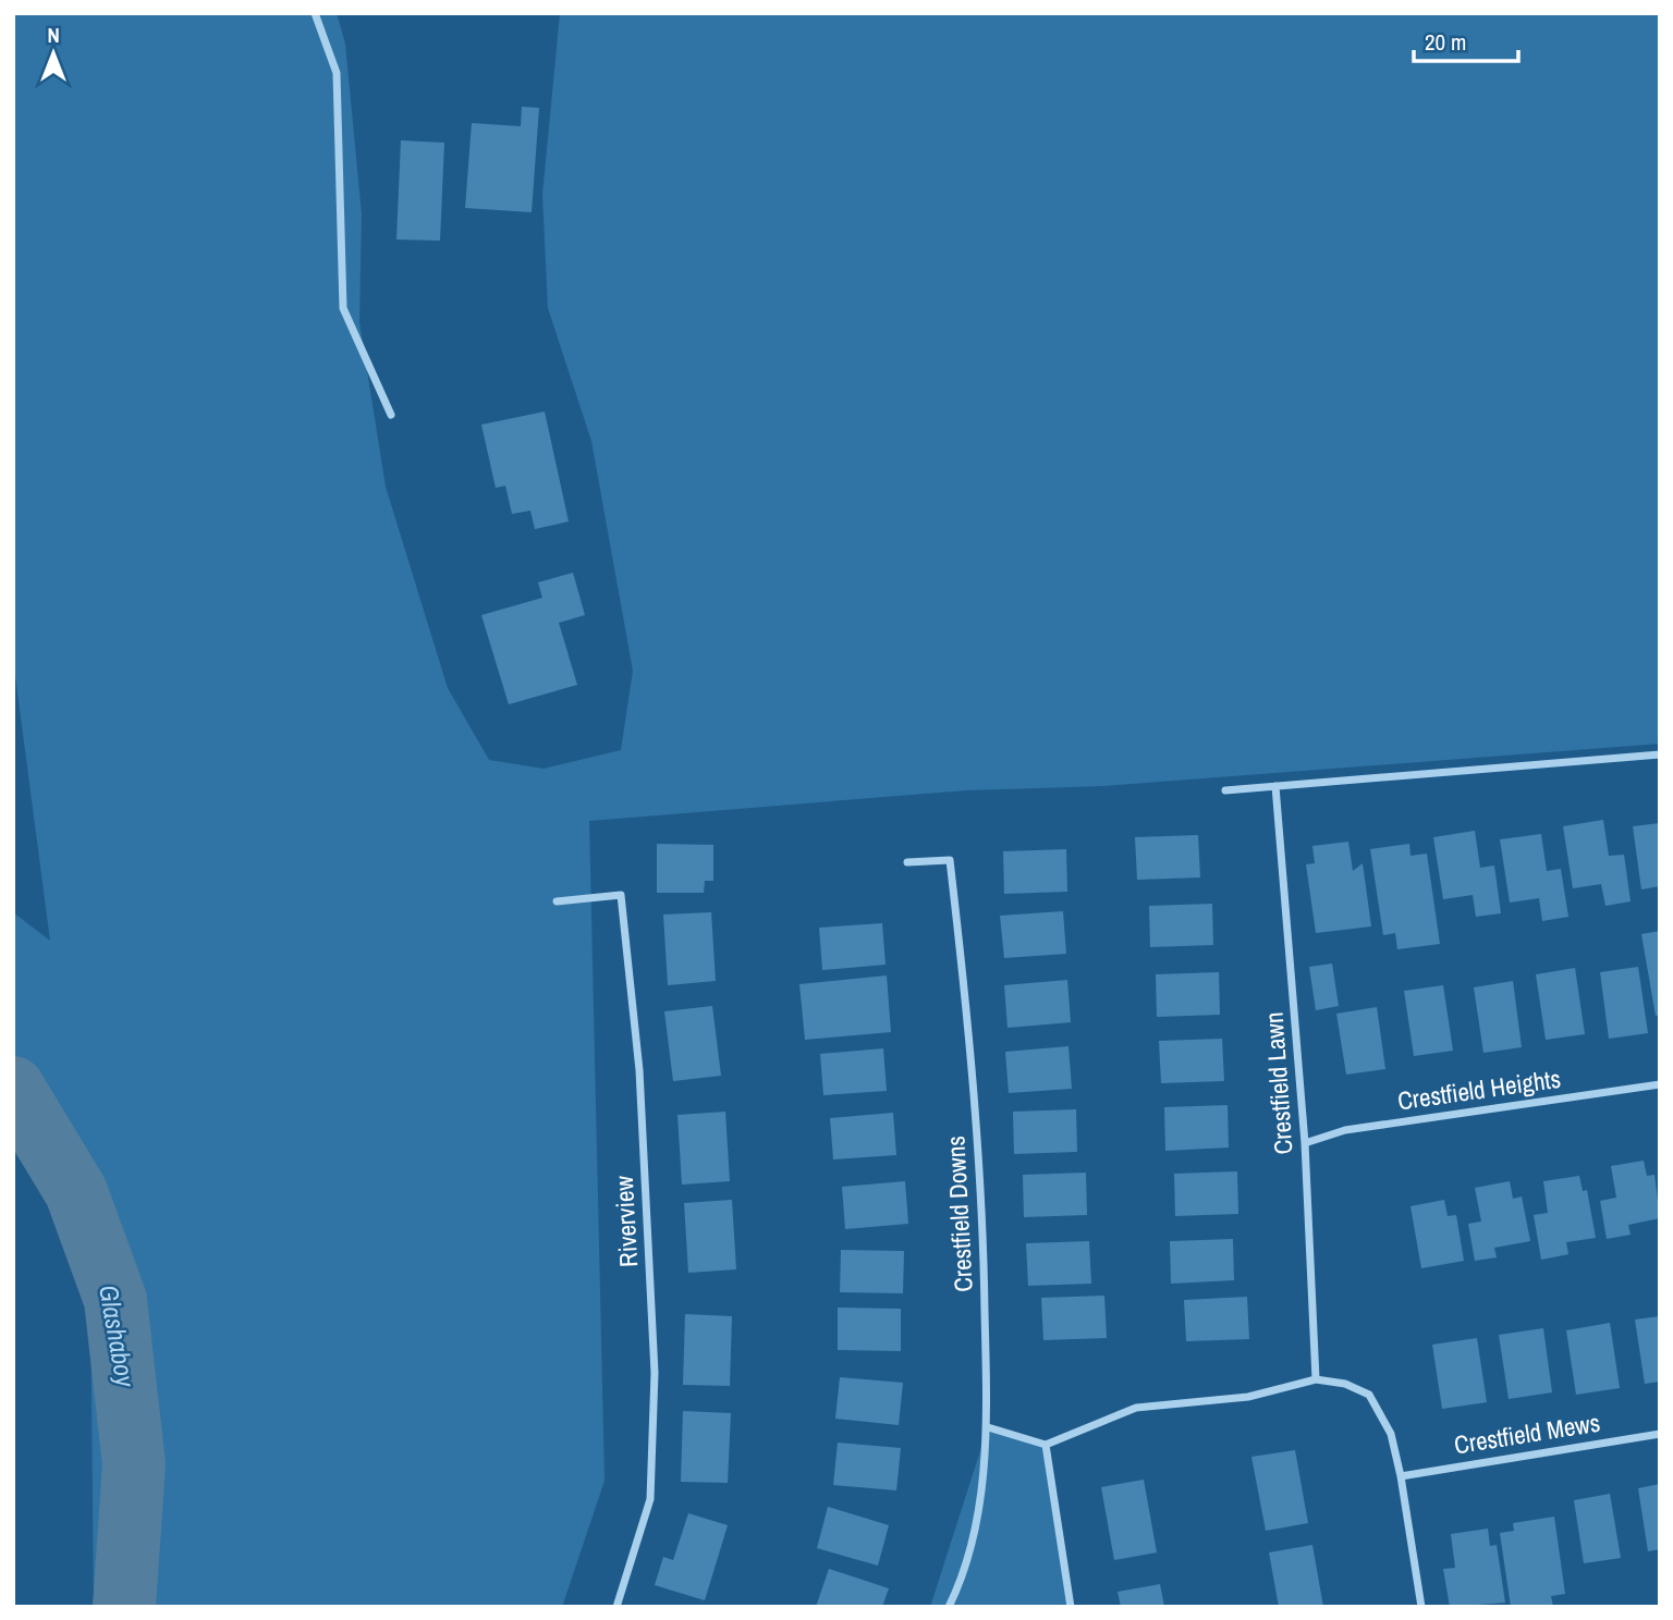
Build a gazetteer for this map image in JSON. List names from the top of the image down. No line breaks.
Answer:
{"streets":{"street":["Crestfield Lawn","Crestfield Heights","Crestfield Downs","Riverview","Crestfield Mews"]},"crossings":[["Crestfield Lawn","Crestfield Heights"]],"water":["Glashaboy"],"scale_bar":"20 m","north":"top"}
